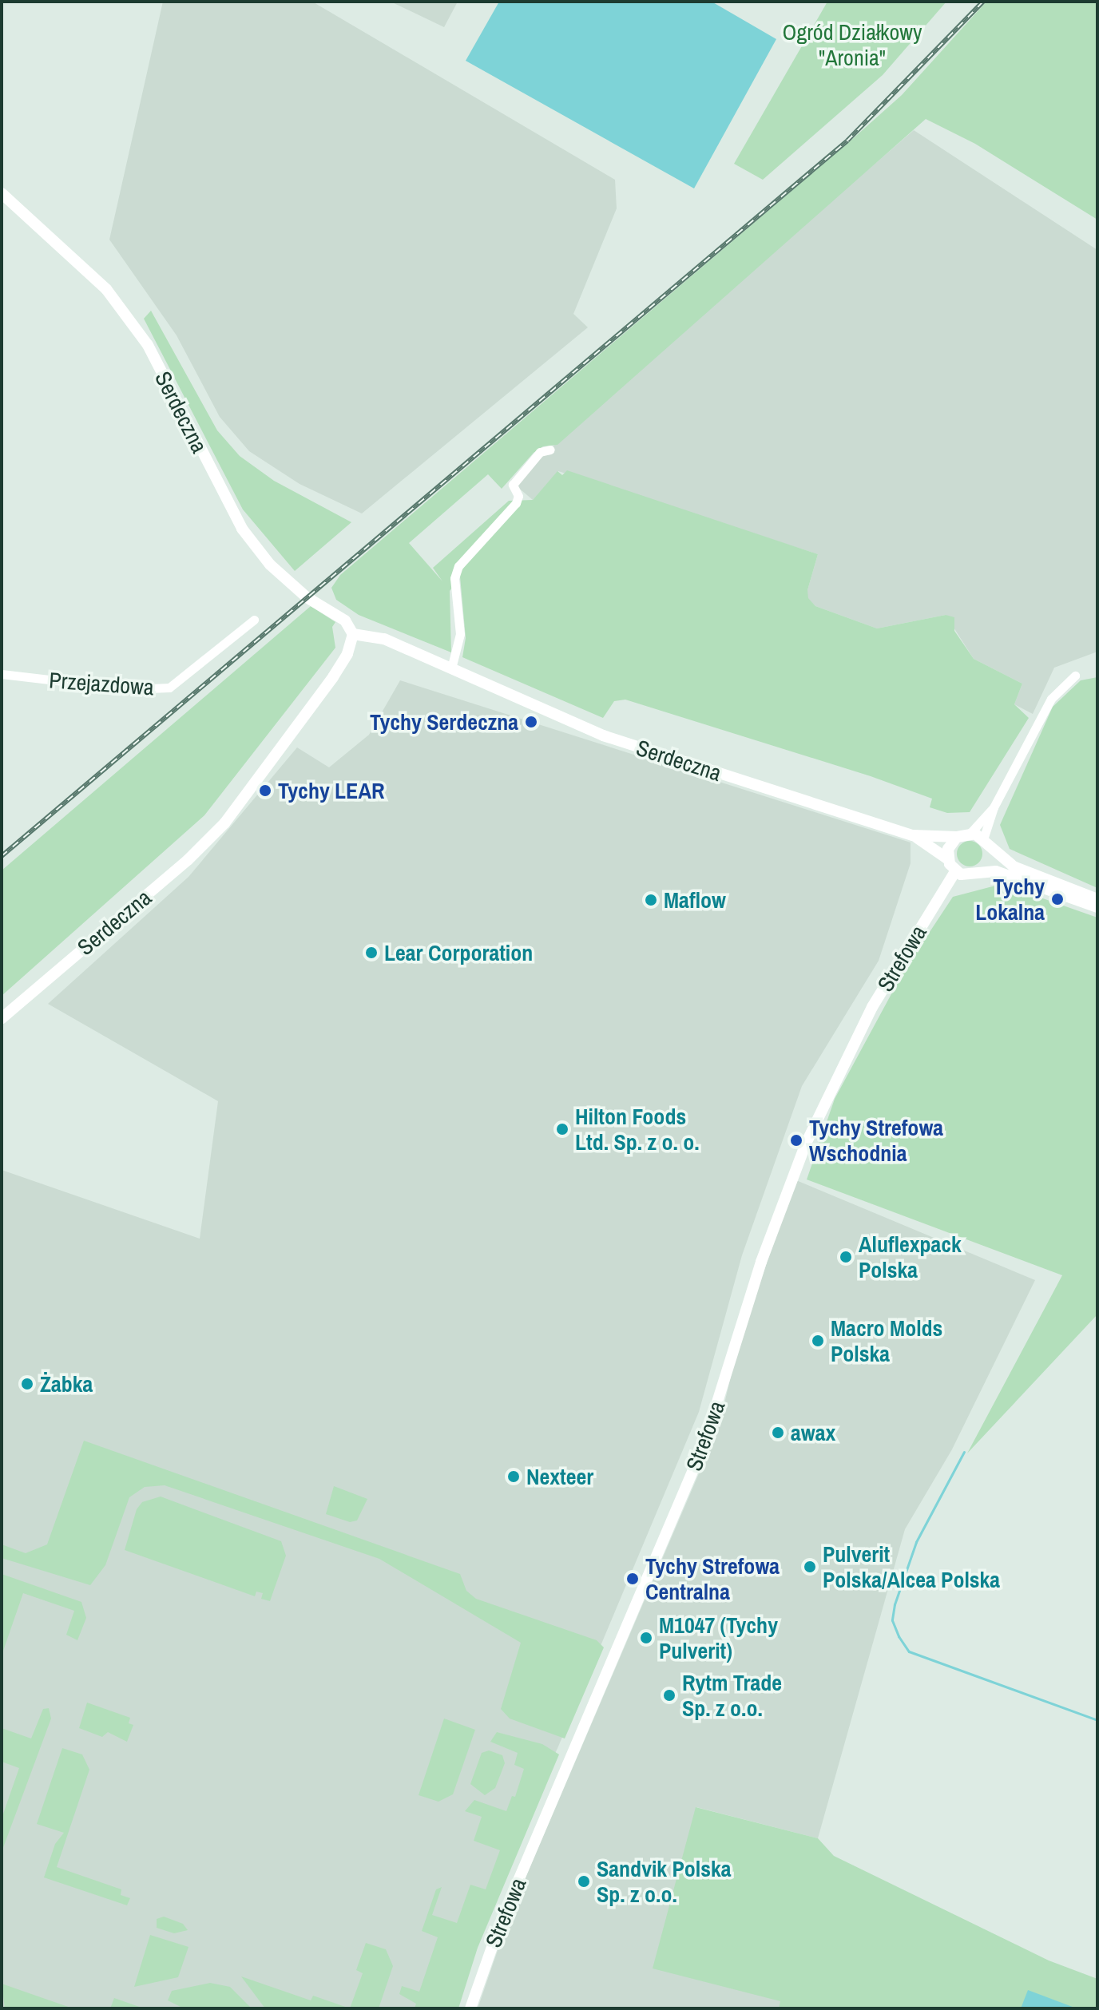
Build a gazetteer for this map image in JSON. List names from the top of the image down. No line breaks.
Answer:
{"streets":{"street":["Serdeczna","Przejazdowa","Strefowa"]},"crossings":[["Serdeczna","Strefowa"]],"parks":["Ogród Działkowy \"Aronia\""],"places":["Tychy Serdeczna","Tychy LEAR","Tychy Lokalna","Maflow","Lear Corporation","Hilton Foods Ltd. Sp. z o. o.","Tychy Strefowa Wschodnia","Aluflexpack Polska","Macro Molds Polska","Żabka","awax","Nexteer","Pulverit Polska/Alcea Polska","Tychy Strefowa Centralna","M1047 (Tychy Pulverit)","Rytm Trade Sp. z o.o.","Sandvik Polska Sp. z o.o."]}
